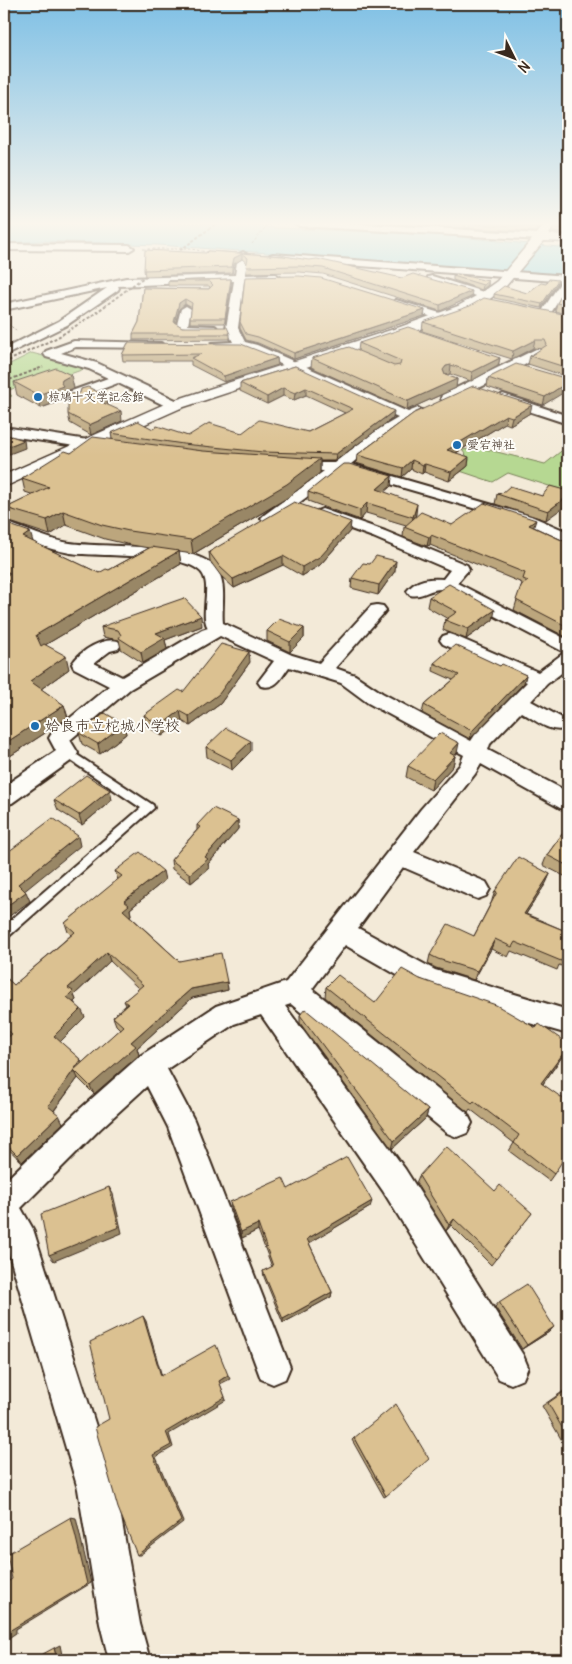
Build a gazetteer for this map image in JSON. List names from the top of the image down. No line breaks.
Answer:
{"places":["椋鳩十文学記念館","愛宕神社","姶良市立柁城小学校"],"north":"bottom right"}
